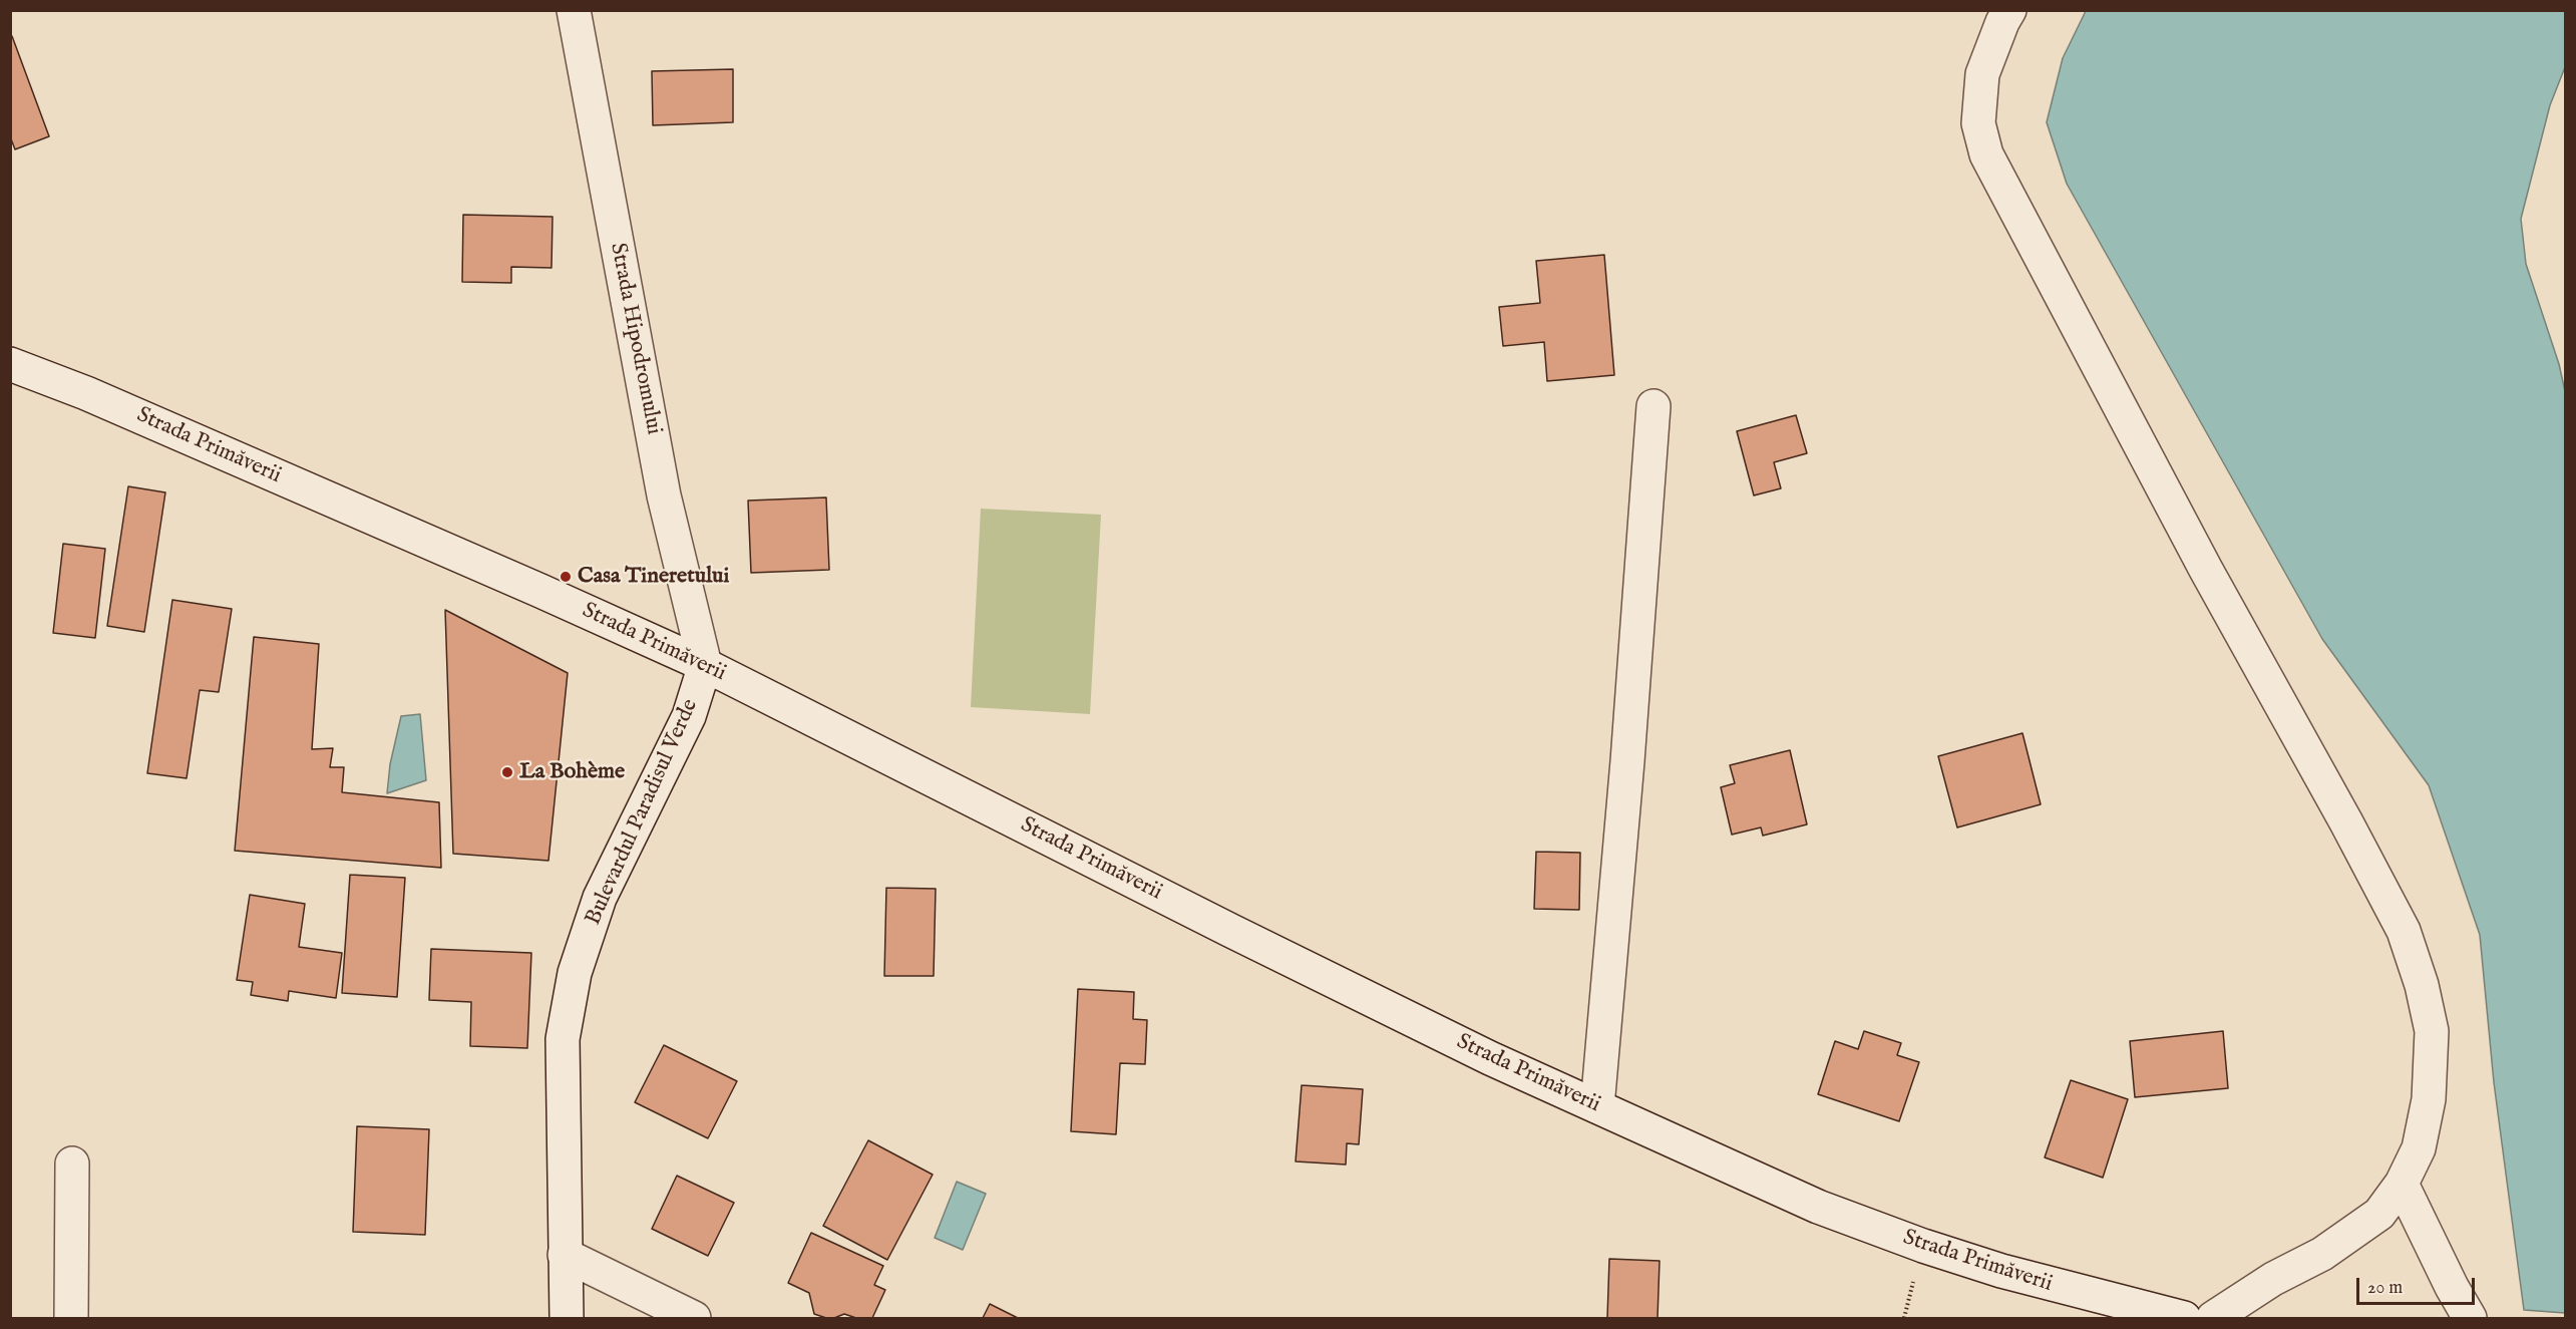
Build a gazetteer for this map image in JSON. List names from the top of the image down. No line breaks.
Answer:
{"streets":{"street":["Strada Hipodromului","Strada Primăverii","Bulevardul Paradisul Verde"]},"crossings":[["Strada Hipodromului","Strada Primăverii"],["Strada Hipodromului","Bulevardul Paradisul Verde"],["Strada Primăverii","Bulevardul Paradisul Verde"]],"places":["Casa Tineretului","La Bohème"],"scale_bar":"20 m"}
